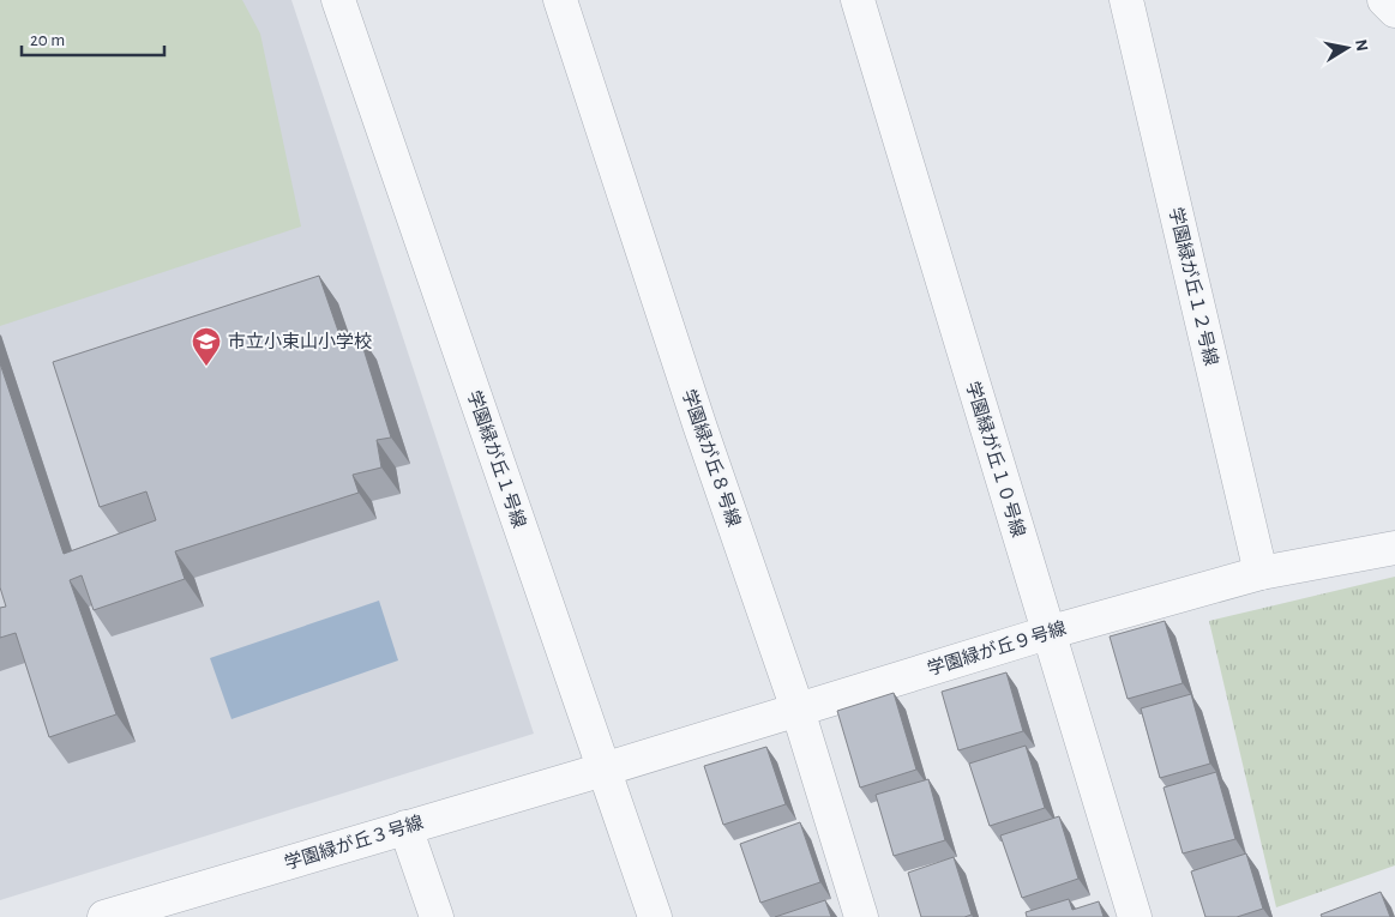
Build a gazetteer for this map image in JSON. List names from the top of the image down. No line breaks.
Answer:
{"streets":{"street":["学園緑が丘１２号線","学園緑が丘８号線","学園緑が丘１号線","学園緑が丘１０号線","学園緑が丘９号線","学園緑が丘３号線"]},"crossings":[["学園緑が丘１２号線","学園緑が丘９号線"],["学園緑が丘８号線","学園緑が丘９号線"],["学園緑が丘１号線","学園緑が丘９号線"],["学園緑が丘１号線","学園緑が丘３号線"],["学園緑が丘１０号線","学園緑が丘９号線"],["学園緑が丘９号線","学園緑が丘３号線"]],"places":{"school or university":["市立小束山小学校"]},"scale_bar":"20 m","north":"right"}
